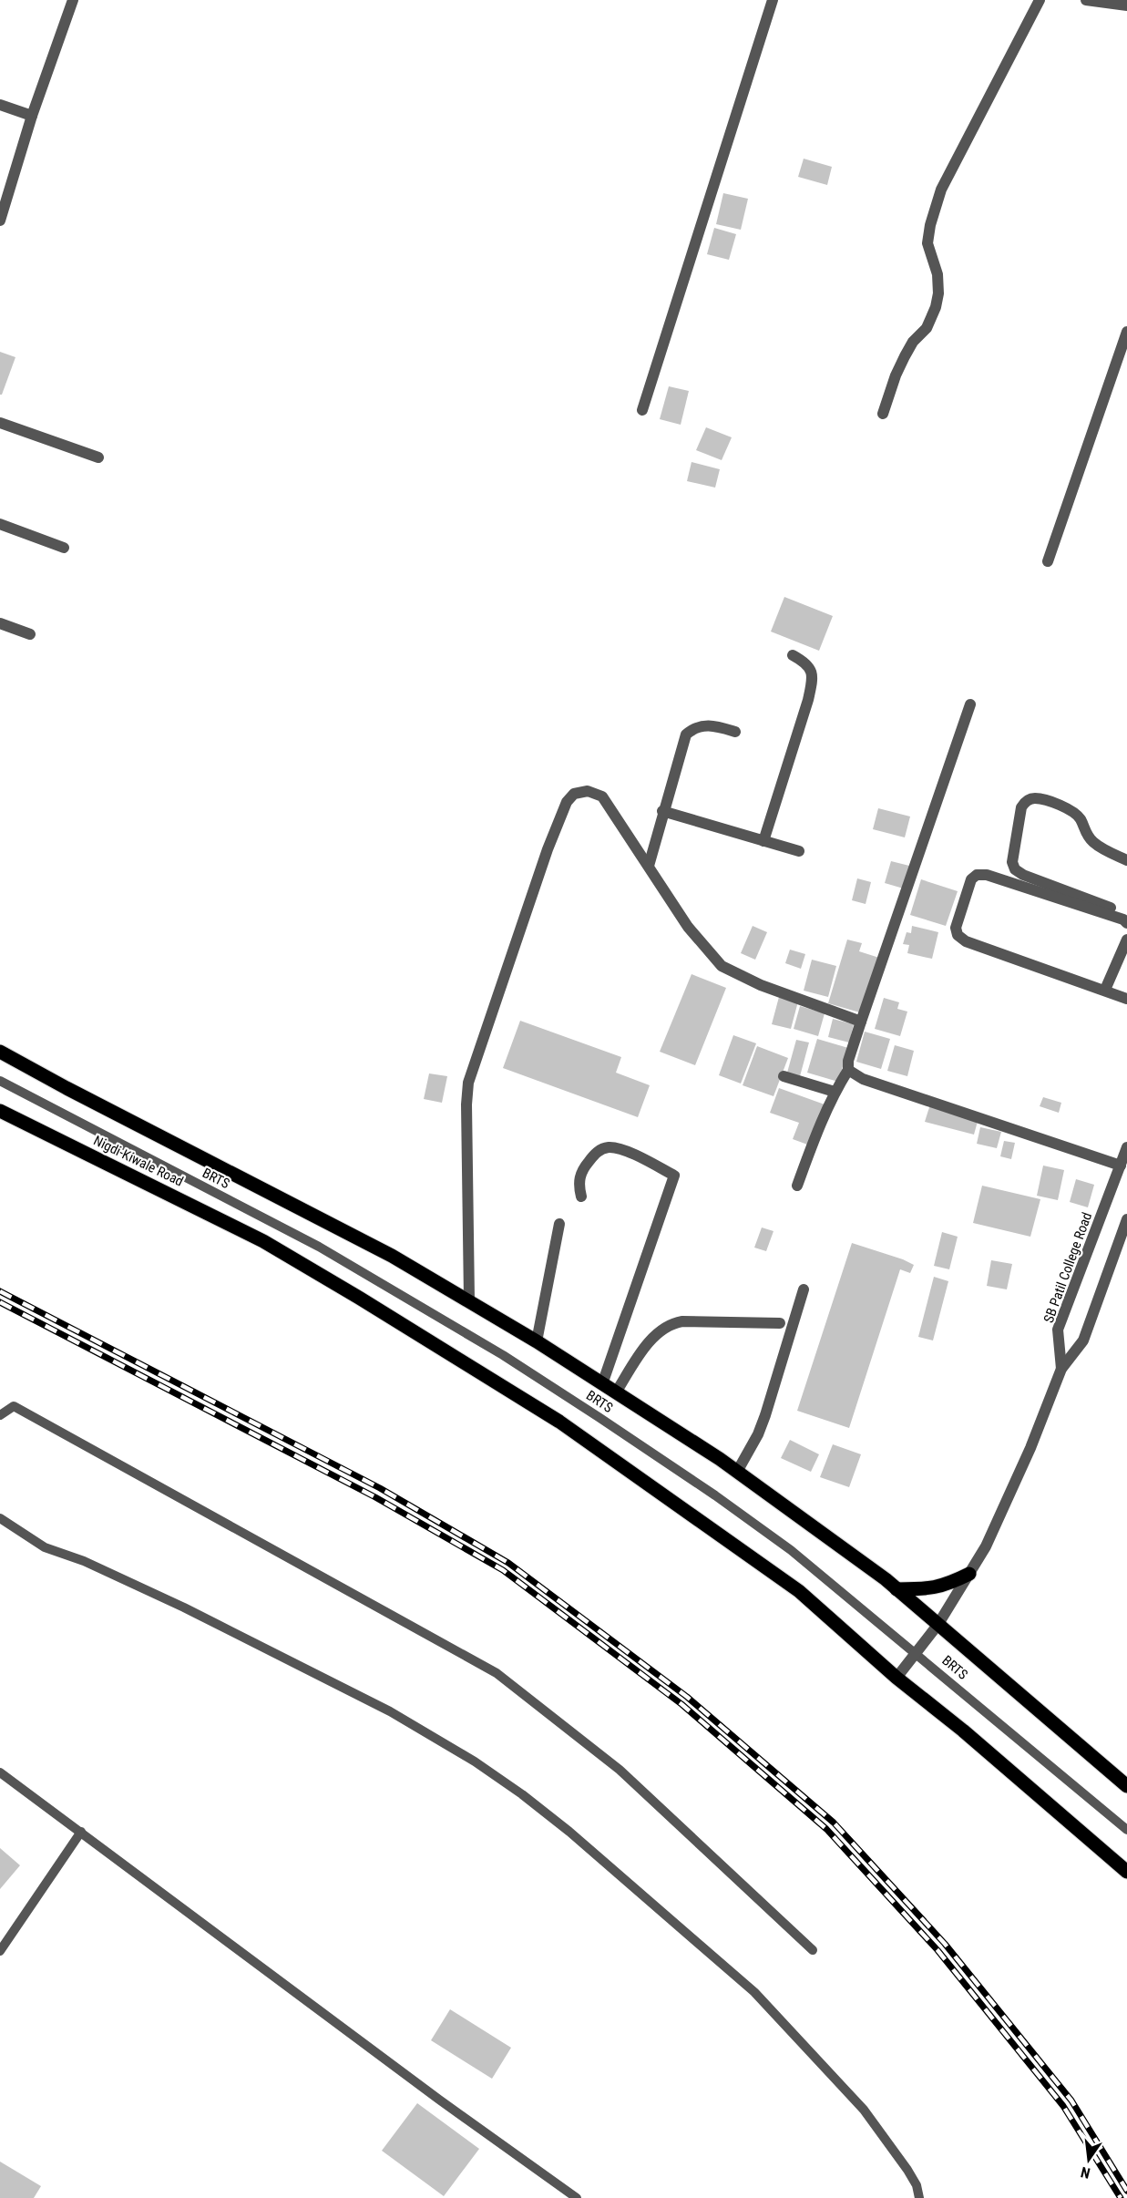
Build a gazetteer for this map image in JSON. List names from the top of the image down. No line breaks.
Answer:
{"streets":{"main road":["Nigdi-Kiwale Road"],"street":["SB Patil College Road"],"lane":["BRTS"]},"north":"bottom"}
